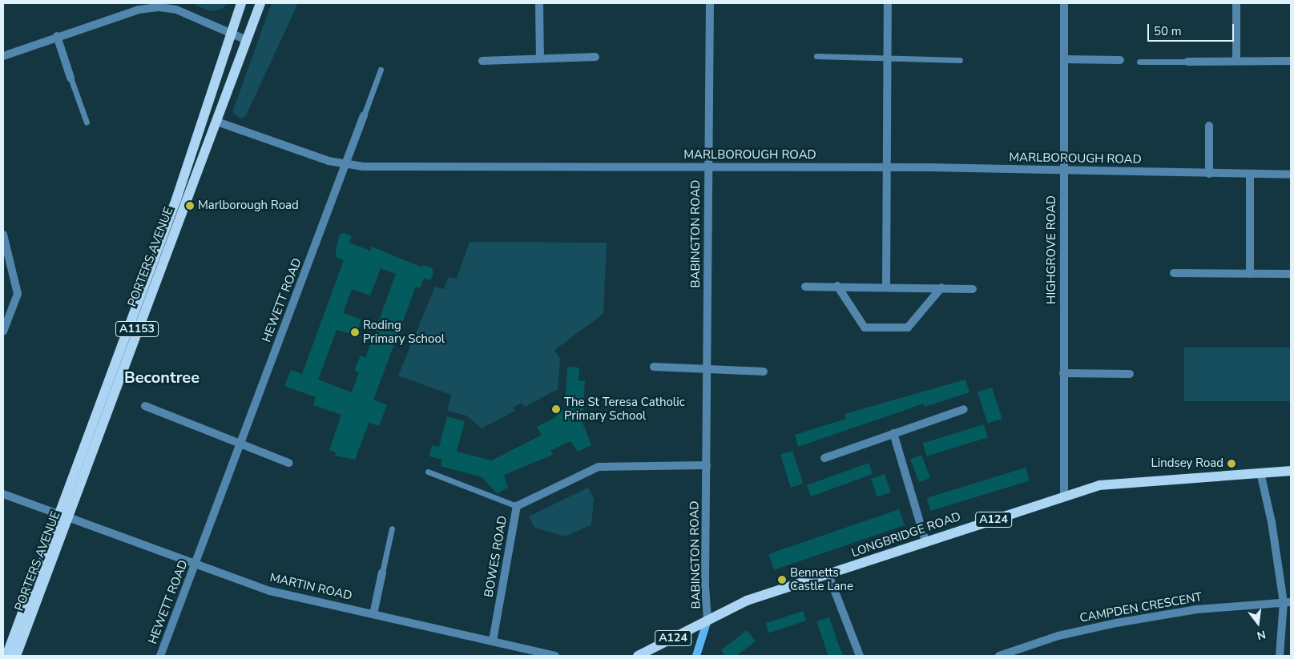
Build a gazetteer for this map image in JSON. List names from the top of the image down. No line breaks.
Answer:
{"streets":{"main road":["PORTERS AVENUE","A1153","A124","LONGBRIDGE ROAD"],"street":["MARLBOROUGH ROAD","BABINGTON ROAD","HIGHGROVE ROAD","HEWETT ROAD","BOWES ROAD","MARTIN ROAD","CAMPDEN CRESCENT"]},"crossings":[["MARLBOROUGH ROAD","BABINGTON ROAD"],["MARLBOROUGH ROAD","HIGHGROVE ROAD"],["MARLBOROUGH ROAD","PORTERS AVENUE"],["MARLBOROUGH ROAD","HEWETT ROAD"],["BABINGTON ROAD","LONGBRIDGE ROAD"],["BABINGTON ROAD","BOWES ROAD"],["HIGHGROVE ROAD","LONGBRIDGE ROAD"],["PORTERS AVENUE","MARTIN ROAD"],["HEWETT ROAD","MARTIN ROAD"],["BOWES ROAD","MARTIN ROAD"]],"districts":["Becontree"],"places":["Marlborough Road","Roding Primary School","The St Teresa Catholic Primary School","Lindsey Road","Bennetts Castle Lane"],"scale_bar":"50 m","north":"bottom"}
